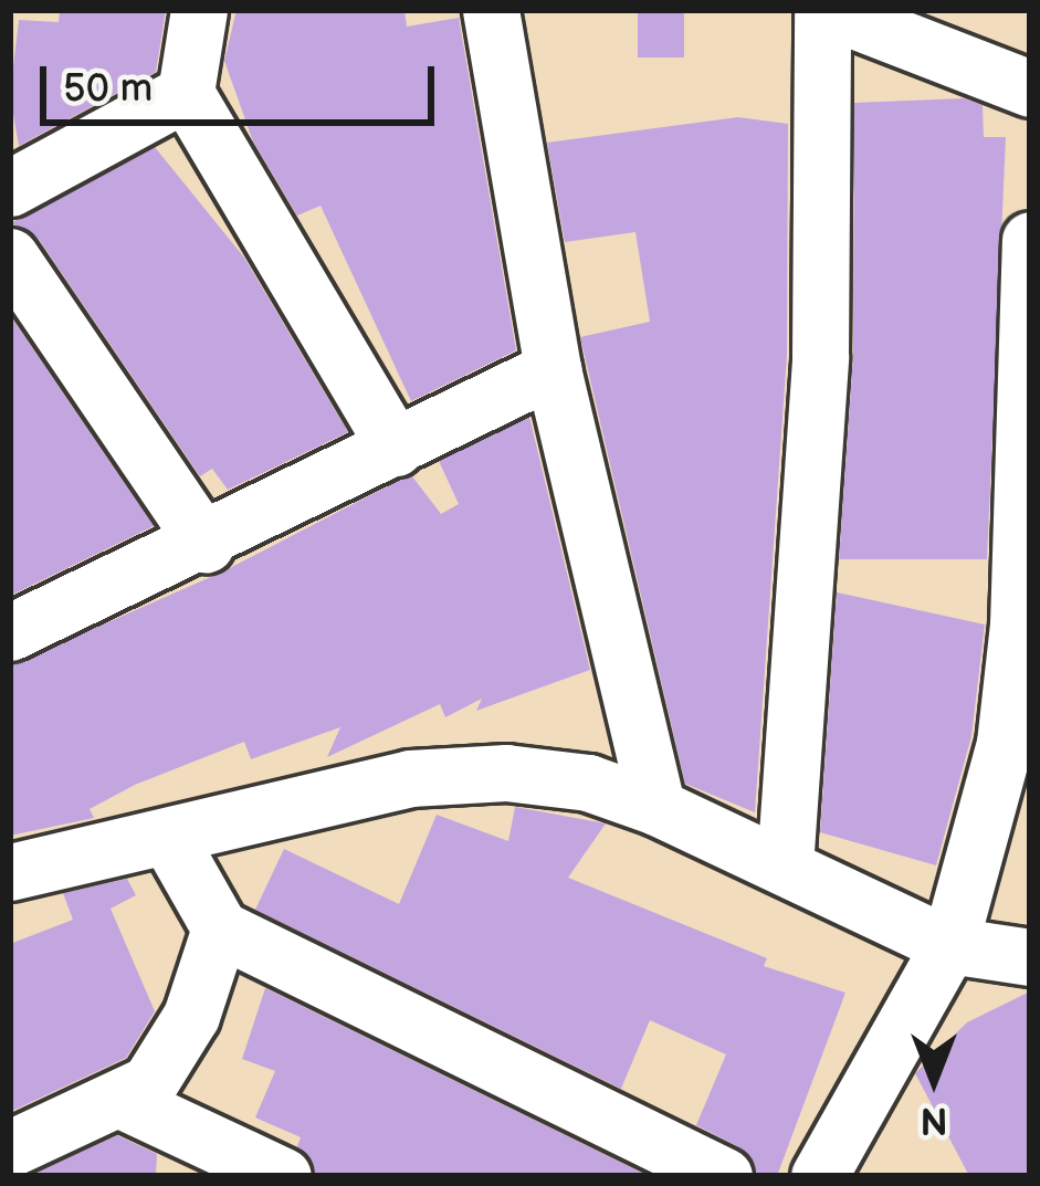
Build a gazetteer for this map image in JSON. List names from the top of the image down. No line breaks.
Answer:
{"scale_bar":"50 m","north":"bottom"}
